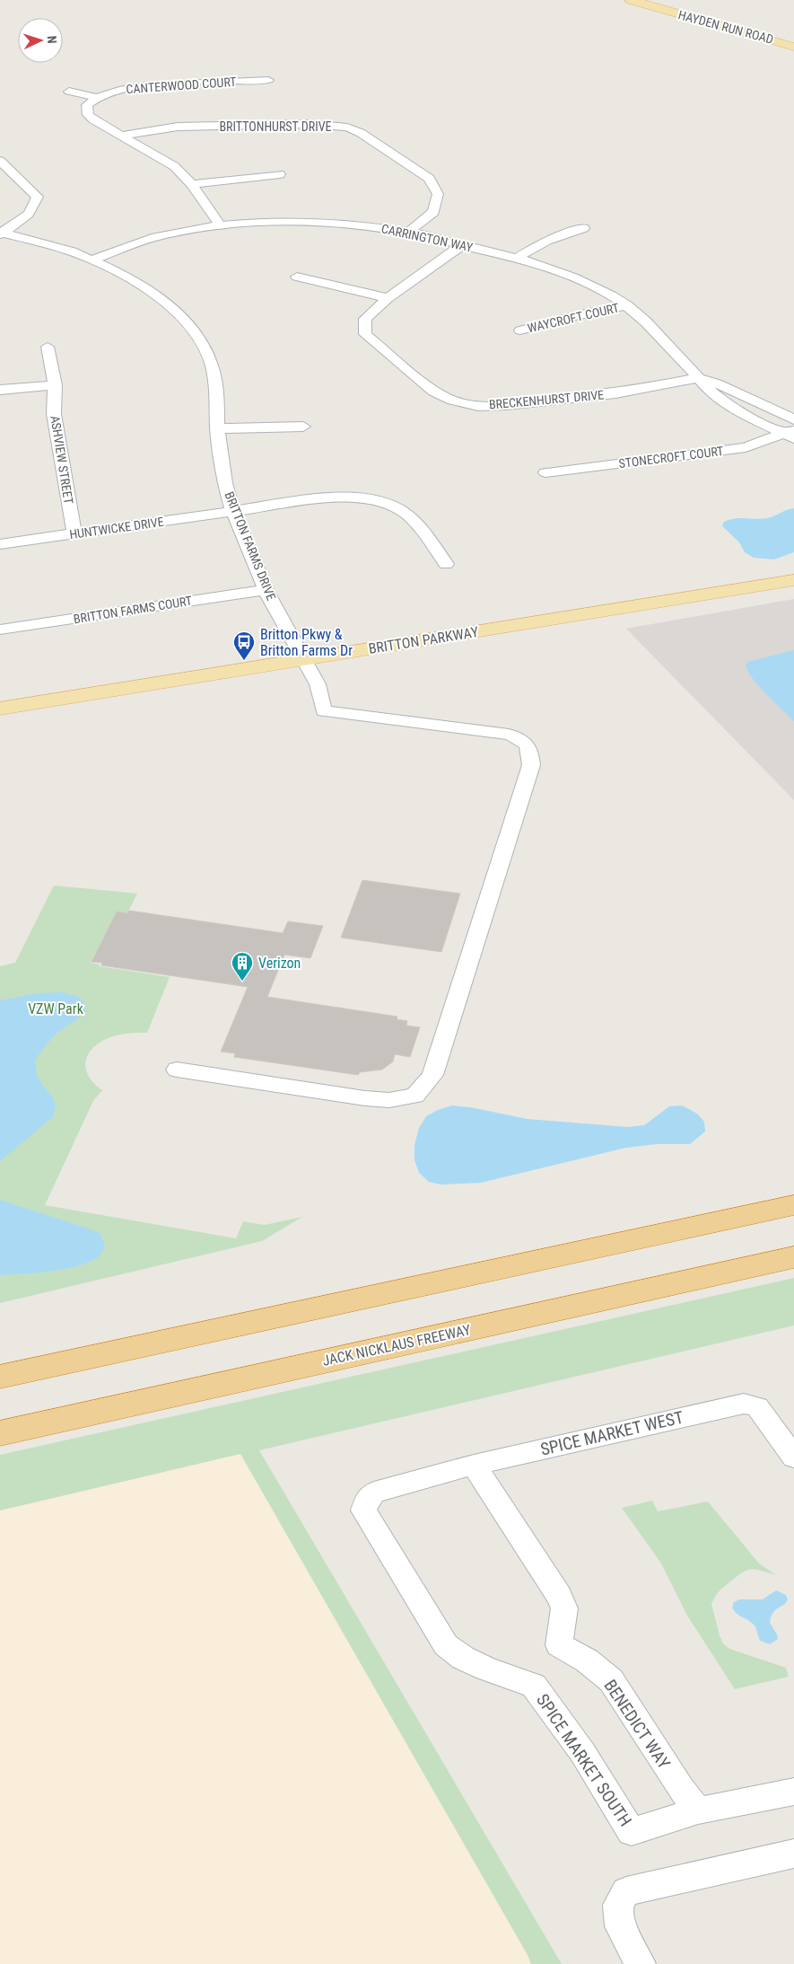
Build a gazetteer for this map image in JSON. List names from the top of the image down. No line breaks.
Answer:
{"streets":{"highway":["JACK NICKLAUS FREEWAY"],"main road":["HAYDEN RUN ROAD","BRITTON PARKWAY"],"street":["CANTERWOOD COURT","BRITTONHURST DRIVE","CARRINGTON WAY","WAYCROFT COURT","BRECKENHURST DRIVE","STONECROFT COURT","ASHVIEW STREET","HUNTWICKE DRIVE","BRITTON FARMS DRIVE","BRITTON FARMS COURT","SPICE MARKET WEST","BENEDICT WAY","SPICE MARKET SOUTH"]},"crossings":[["BRITTONHURST DRIVE","CARRINGTON WAY"],["CARRINGTON WAY","WAYCROFT COURT"],["CARRINGTON WAY","BRECKENHURST DRIVE"],["CARRINGTON WAY","STONECROFT COURT"],["CARRINGTON WAY","BRITTON FARMS DRIVE"],["ASHVIEW STREET","HUNTWICKE DRIVE"],["HUNTWICKE DRIVE","BRITTON FARMS DRIVE"],["BRITTON FARMS DRIVE","BRITTON FARMS COURT"],["BRITTON FARMS DRIVE","BRITTON PARKWAY"],["SPICE MARKET WEST","BENEDICT WAY"],["SPICE MARKET WEST","SPICE MARKET SOUTH"],["BENEDICT WAY","SPICE MARKET SOUTH"]],"parks":["VZW Park"],"places":{"bus stop":["Britton Pkwy & Britton Farms Dr"],"building":["Verizon"]},"north":"right"}
